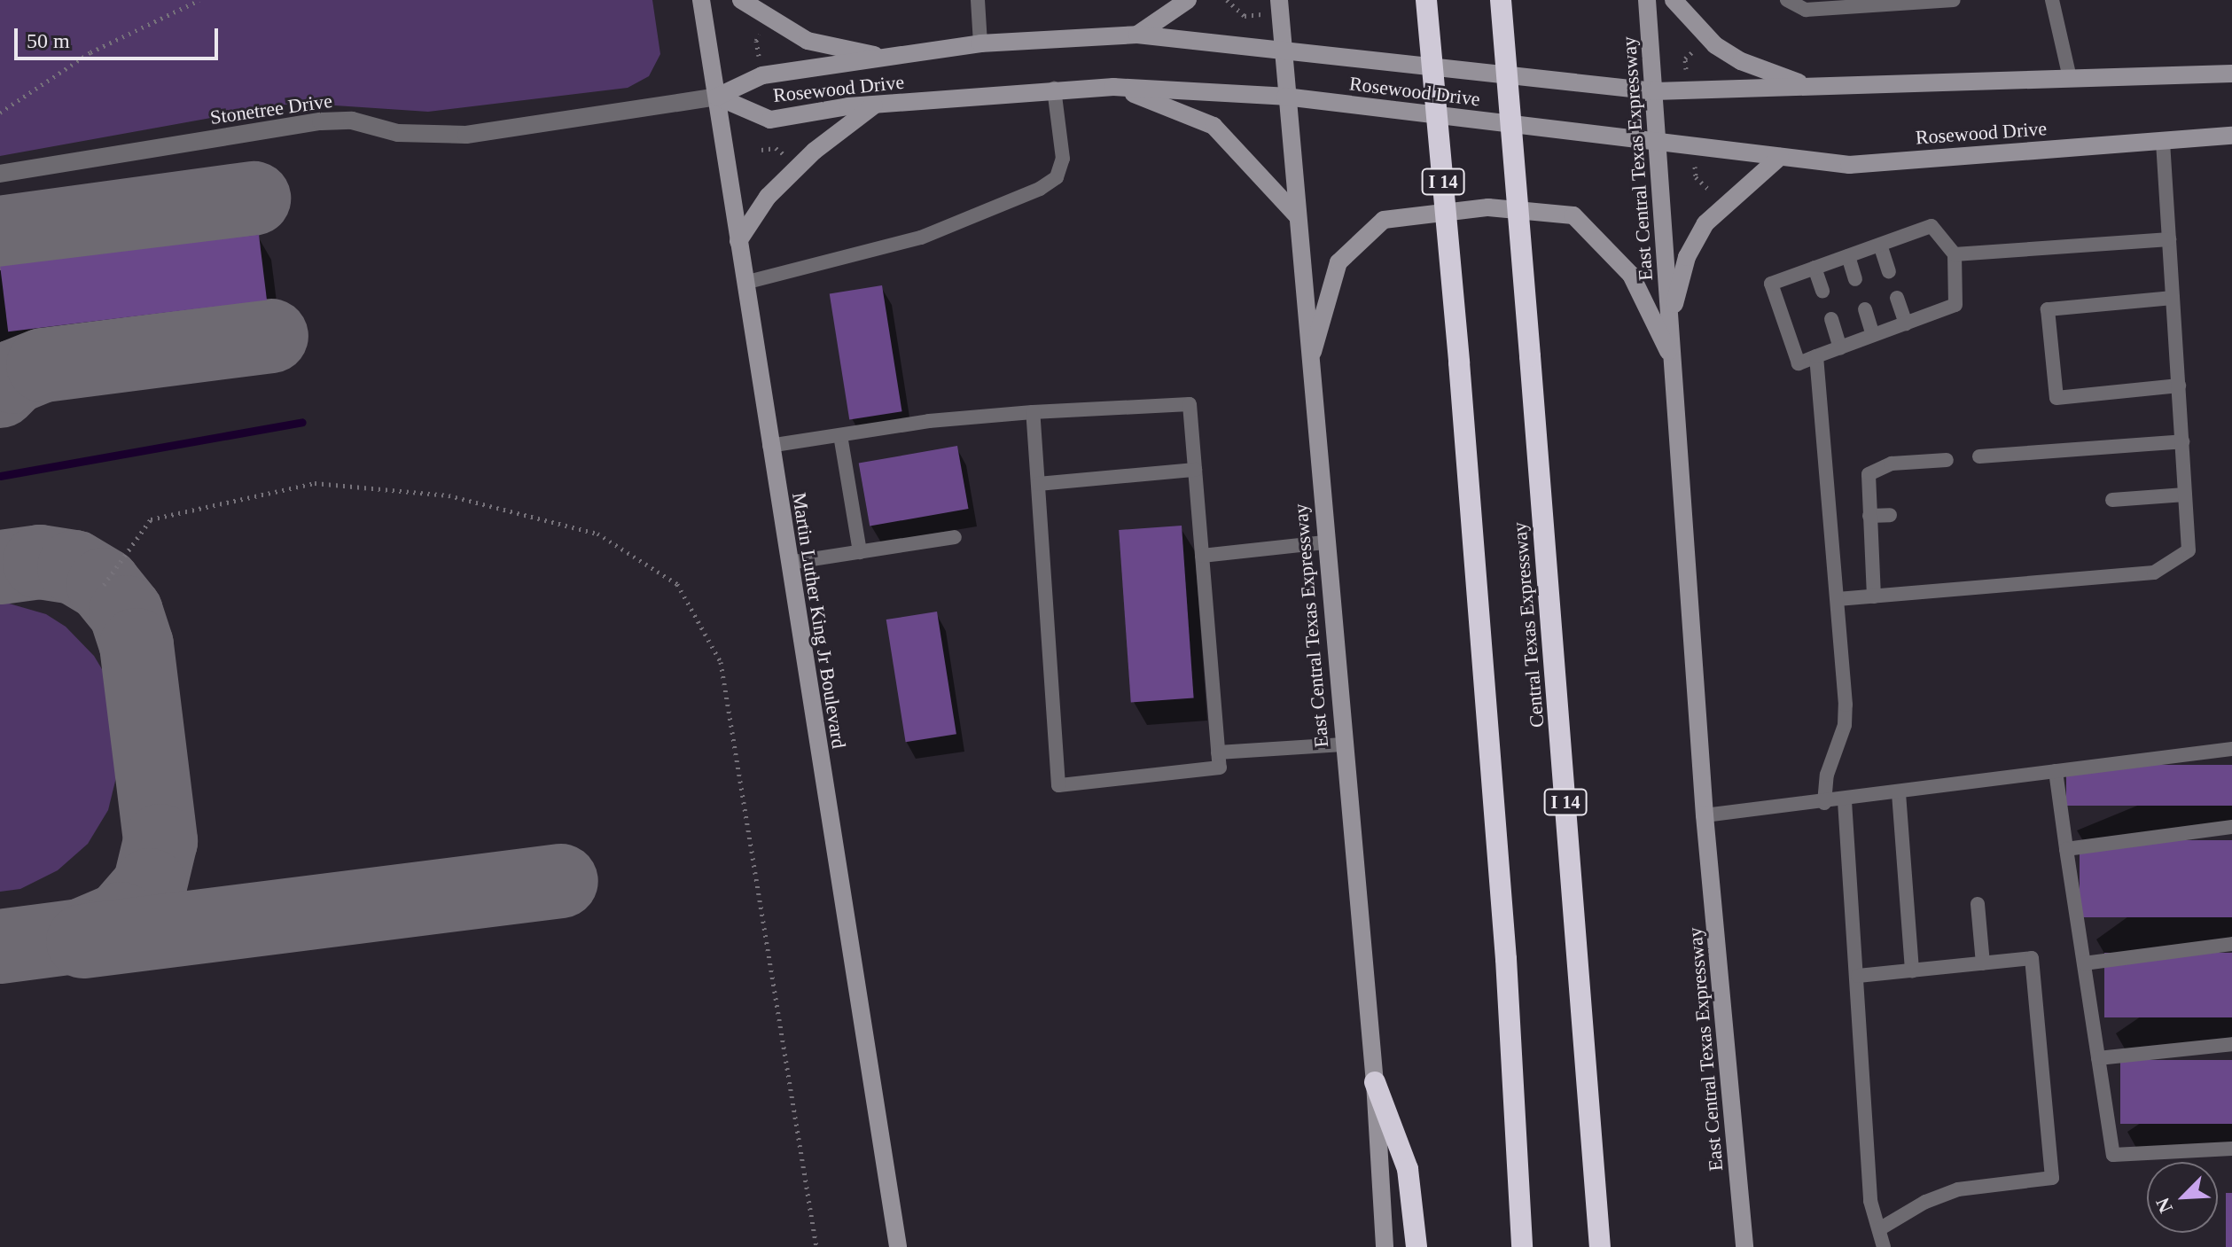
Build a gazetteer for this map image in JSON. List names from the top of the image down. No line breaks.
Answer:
{"streets":{"highway":["I 14","Central Texas Expressway"],"main road":["Rosewood Drive","East Central Texas Expressway","Martin Luther King Jr Boulevard"],"street":["Stonetree Drive"]},"crossings":[["Rosewood Drive","Stonetree Drive"],["Rosewood Drive","East Central Texas Expressway"],["Rosewood Drive","Martin Luther King Jr Boulevard"],["Stonetree Drive","Martin Luther King Jr Boulevard"]],"scale_bar":"50 m","north":"bottom left"}
